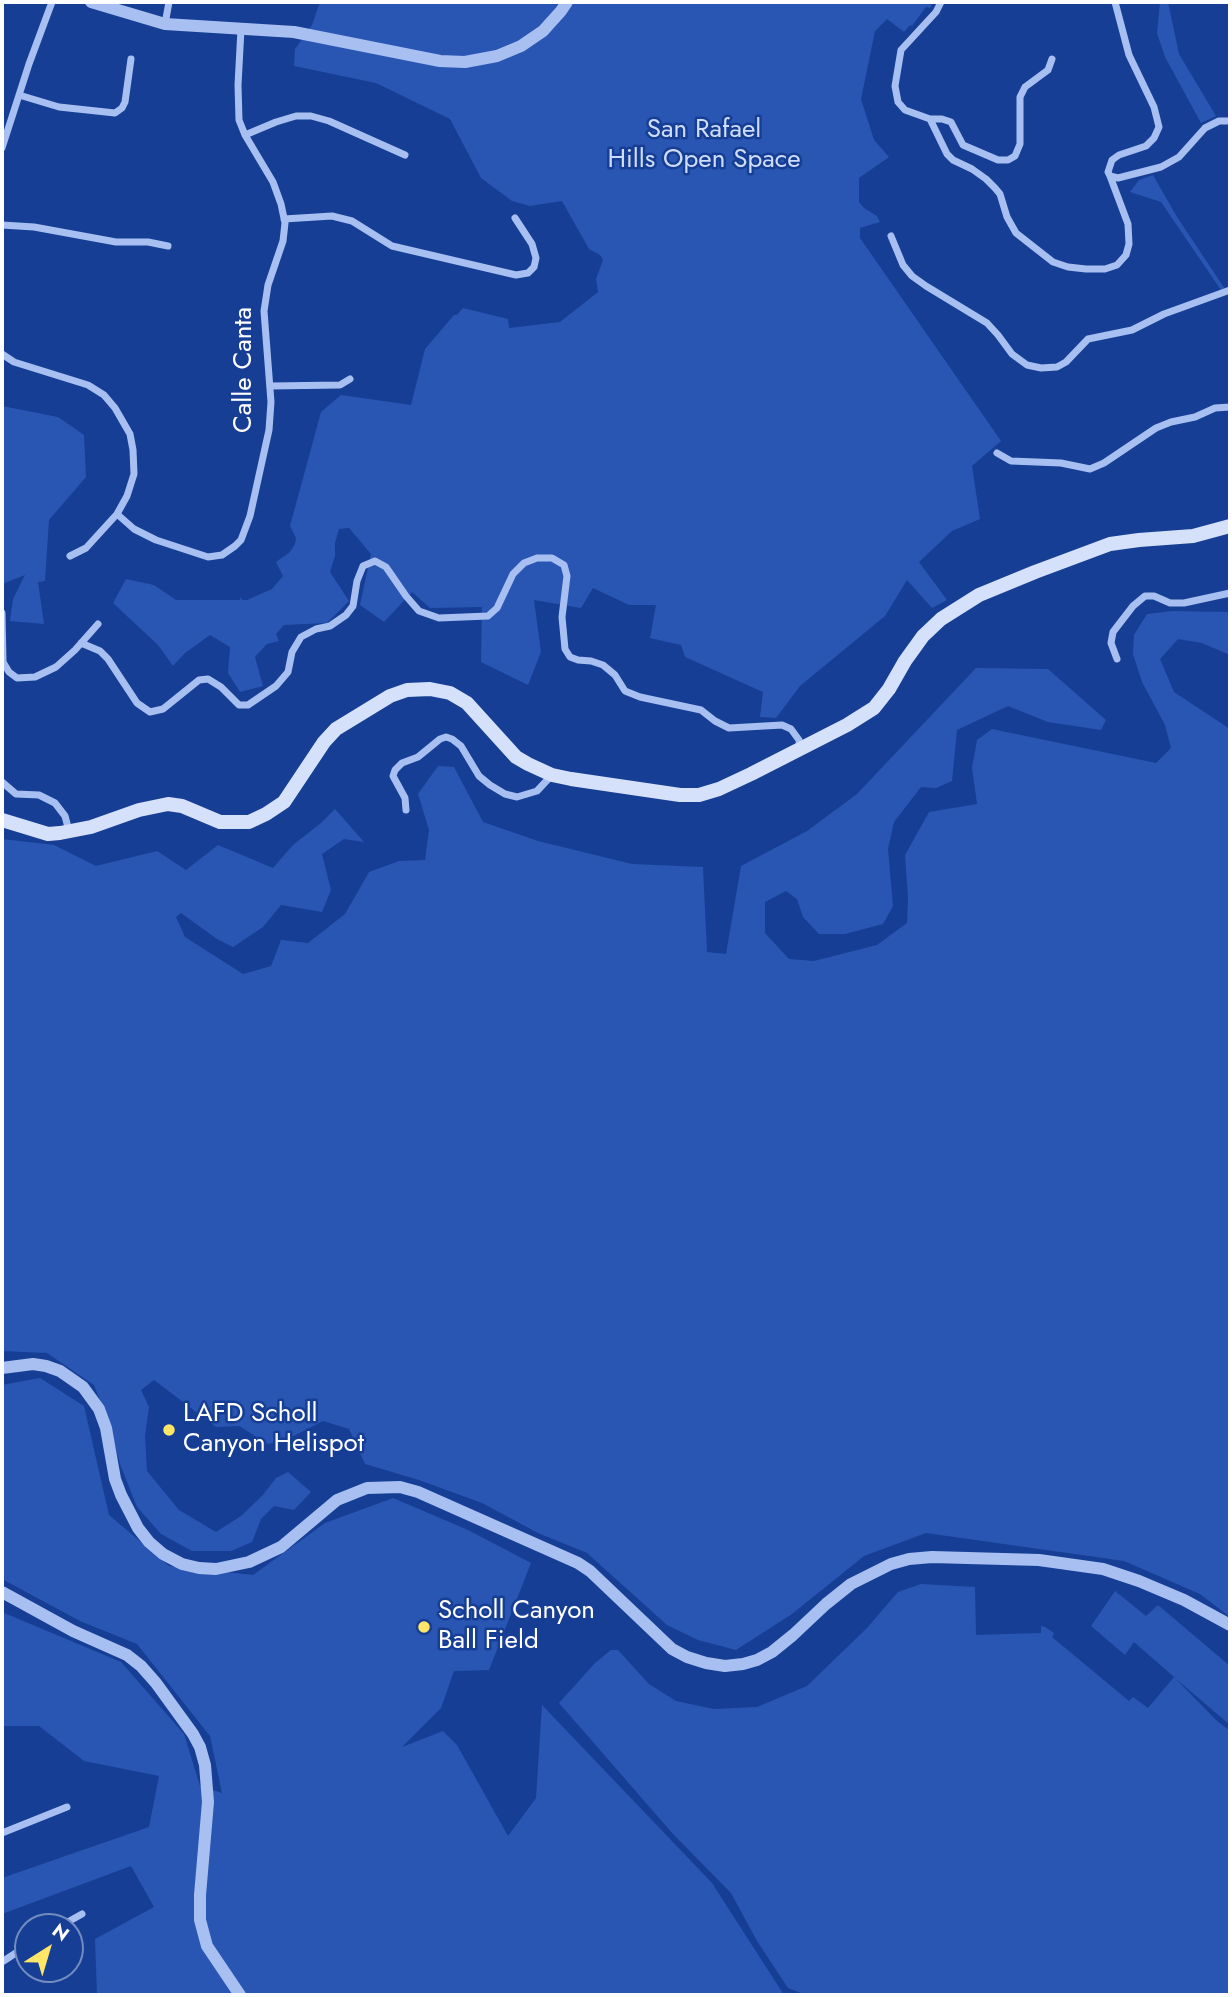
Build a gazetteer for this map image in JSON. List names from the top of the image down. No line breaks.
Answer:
{"streets":{"street":["Calle Canta"]},"parks":["San Rafael Hills Open Space"],"places":["LAFD Scholl Canyon Helispot","Scholl Canyon Ball Field"],"north":"top right"}
